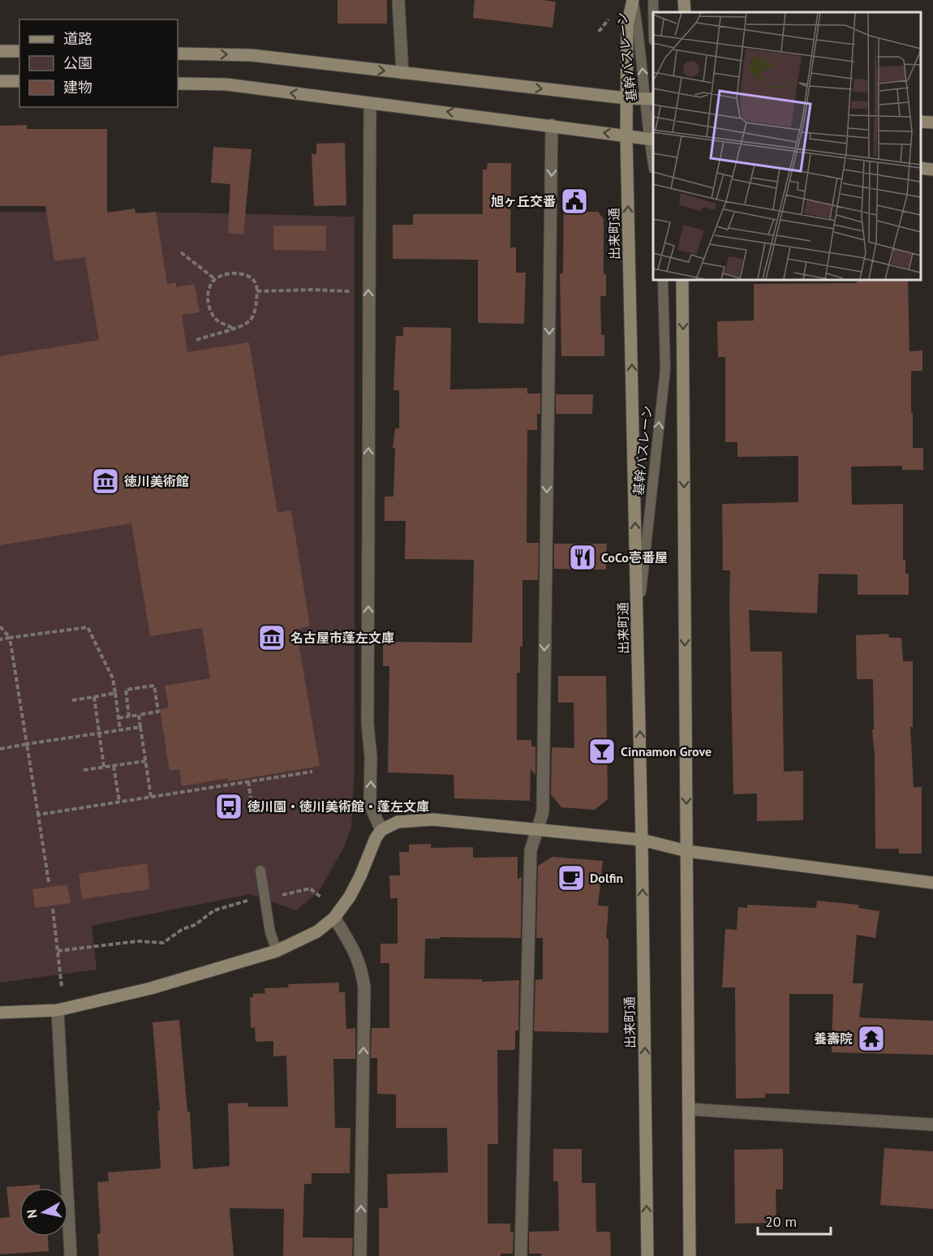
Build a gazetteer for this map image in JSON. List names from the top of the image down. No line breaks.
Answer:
{"streets":{"main road":["出来町通"],"lane":["基幹バスレーン"]},"crossings":[["基幹バスレーン","出来町通"]],"one_way":["基幹バスレーン"],"places":{"public building":["旭ヶ丘交番"],"museum":["徳川美術館","名古屋市蓬左文庫"],"restaurant":["CoCo壱番屋"],"bar":["Cinnamon Grove"],"bus stop":["徳川園・徳川美術館・蓬左文庫"],"cafe":["Dolfin"],"temple":["養壽院"]},"legend":["道路","公園","建物"],"scale_bar":"20 m","north":"left"}
